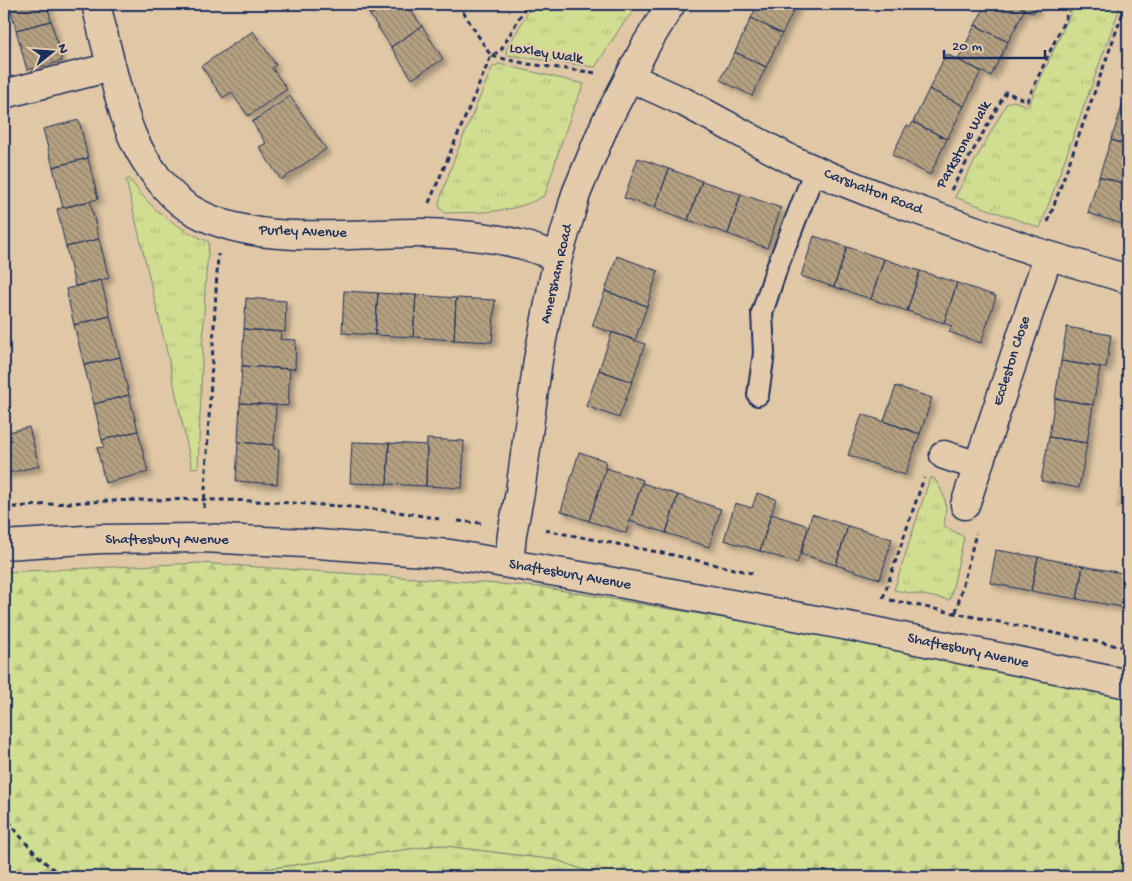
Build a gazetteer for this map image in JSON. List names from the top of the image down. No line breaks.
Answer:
{"streets":{"street":["Carshalton Road","Purley Avenue","Amersham Road","Eccleston Close","Shaftesbury Avenue"],"path":["Loxley Walk","Parkstone Walk"]},"crossings":[["Loxley Walk","Carshalton Road"],["Loxley Walk","Amersham Road"],["Parkstone Walk","Carshalton Road"],["Carshalton Road","Amersham Road"],["Carshalton Road","Eccleston Close"],["Purley Avenue","Amersham Road"],["Amersham Road","Shaftesbury Avenue"]],"scale_bar":"20 m","north":"right"}
